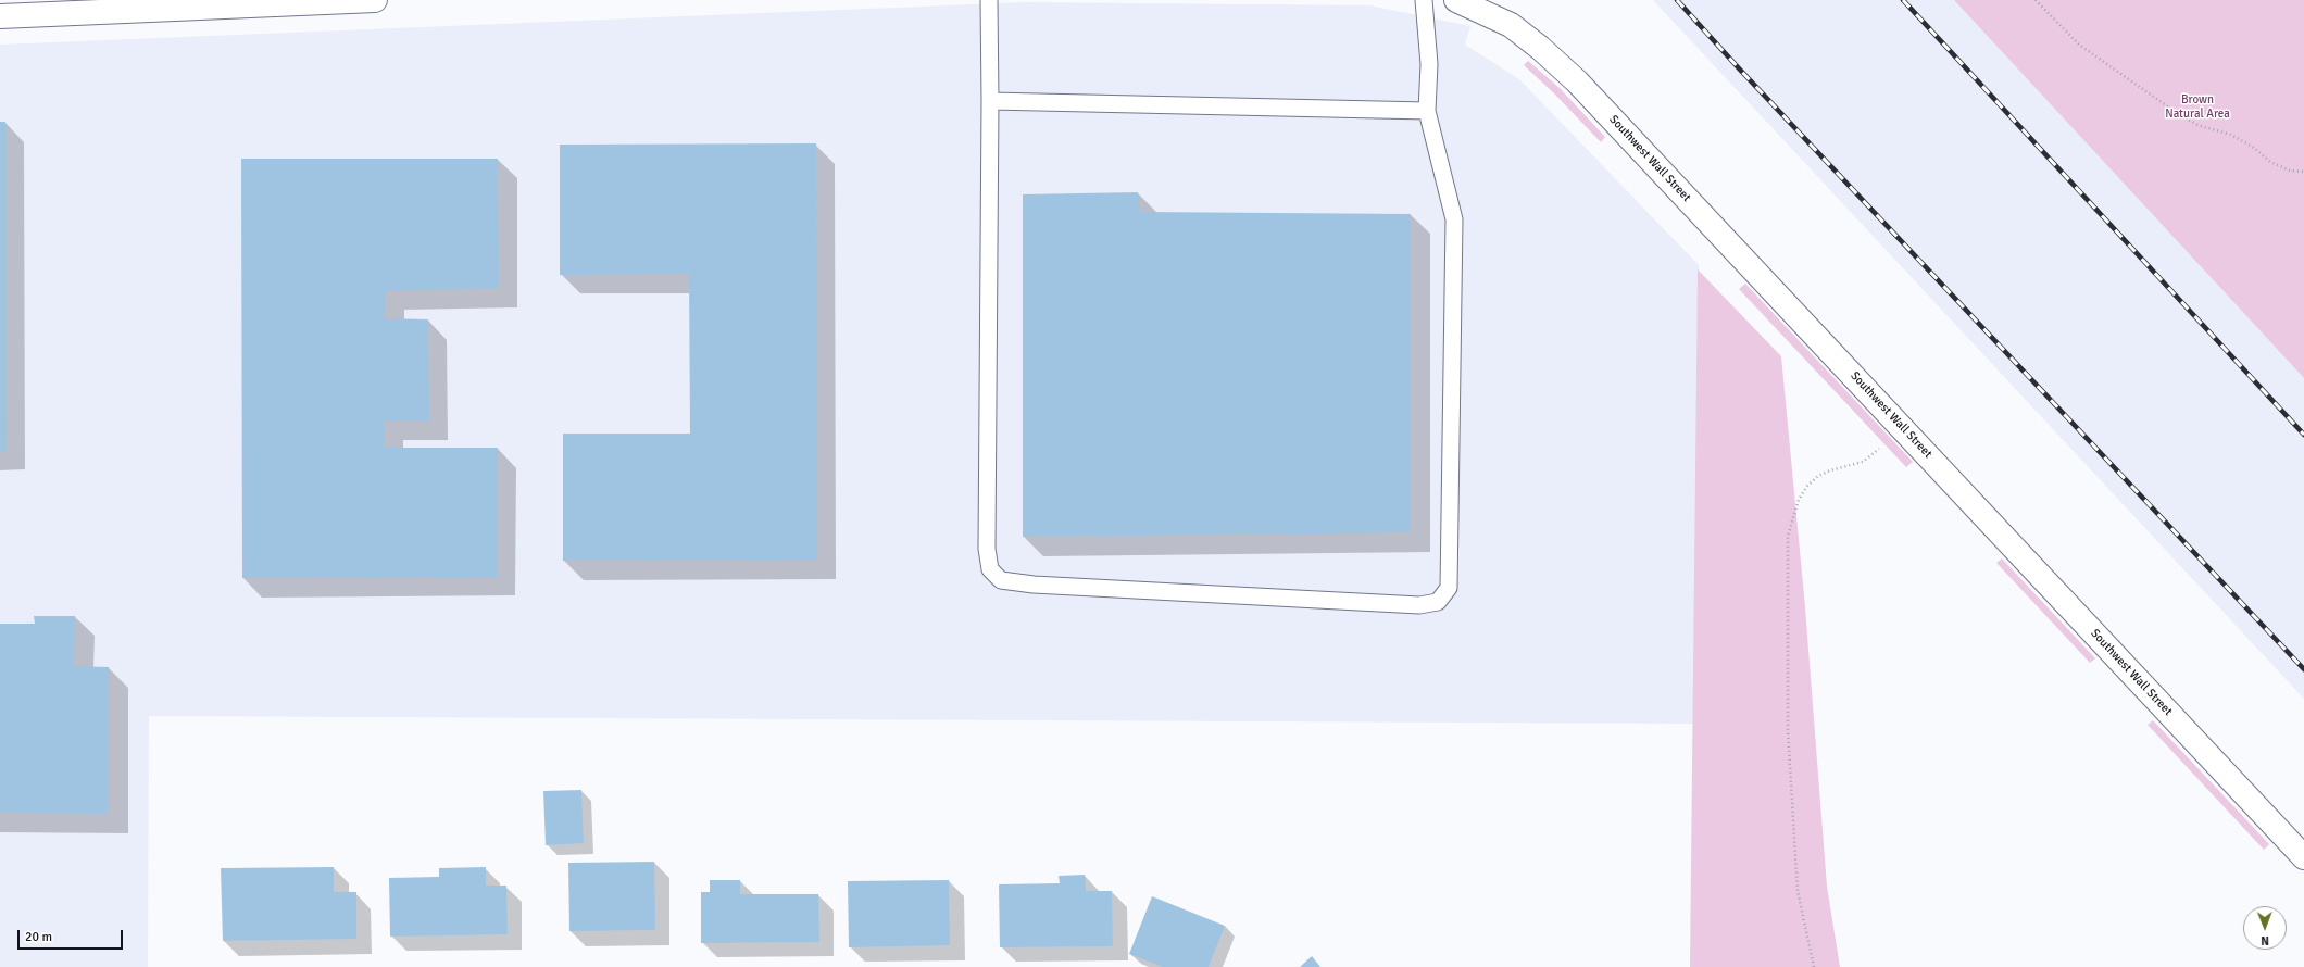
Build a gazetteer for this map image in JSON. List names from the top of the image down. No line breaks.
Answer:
{"streets":{"street":["Southwest Wall Street"]},"parks":["Brown Natural Area"],"scale_bar":"20 m","north":"bottom"}
